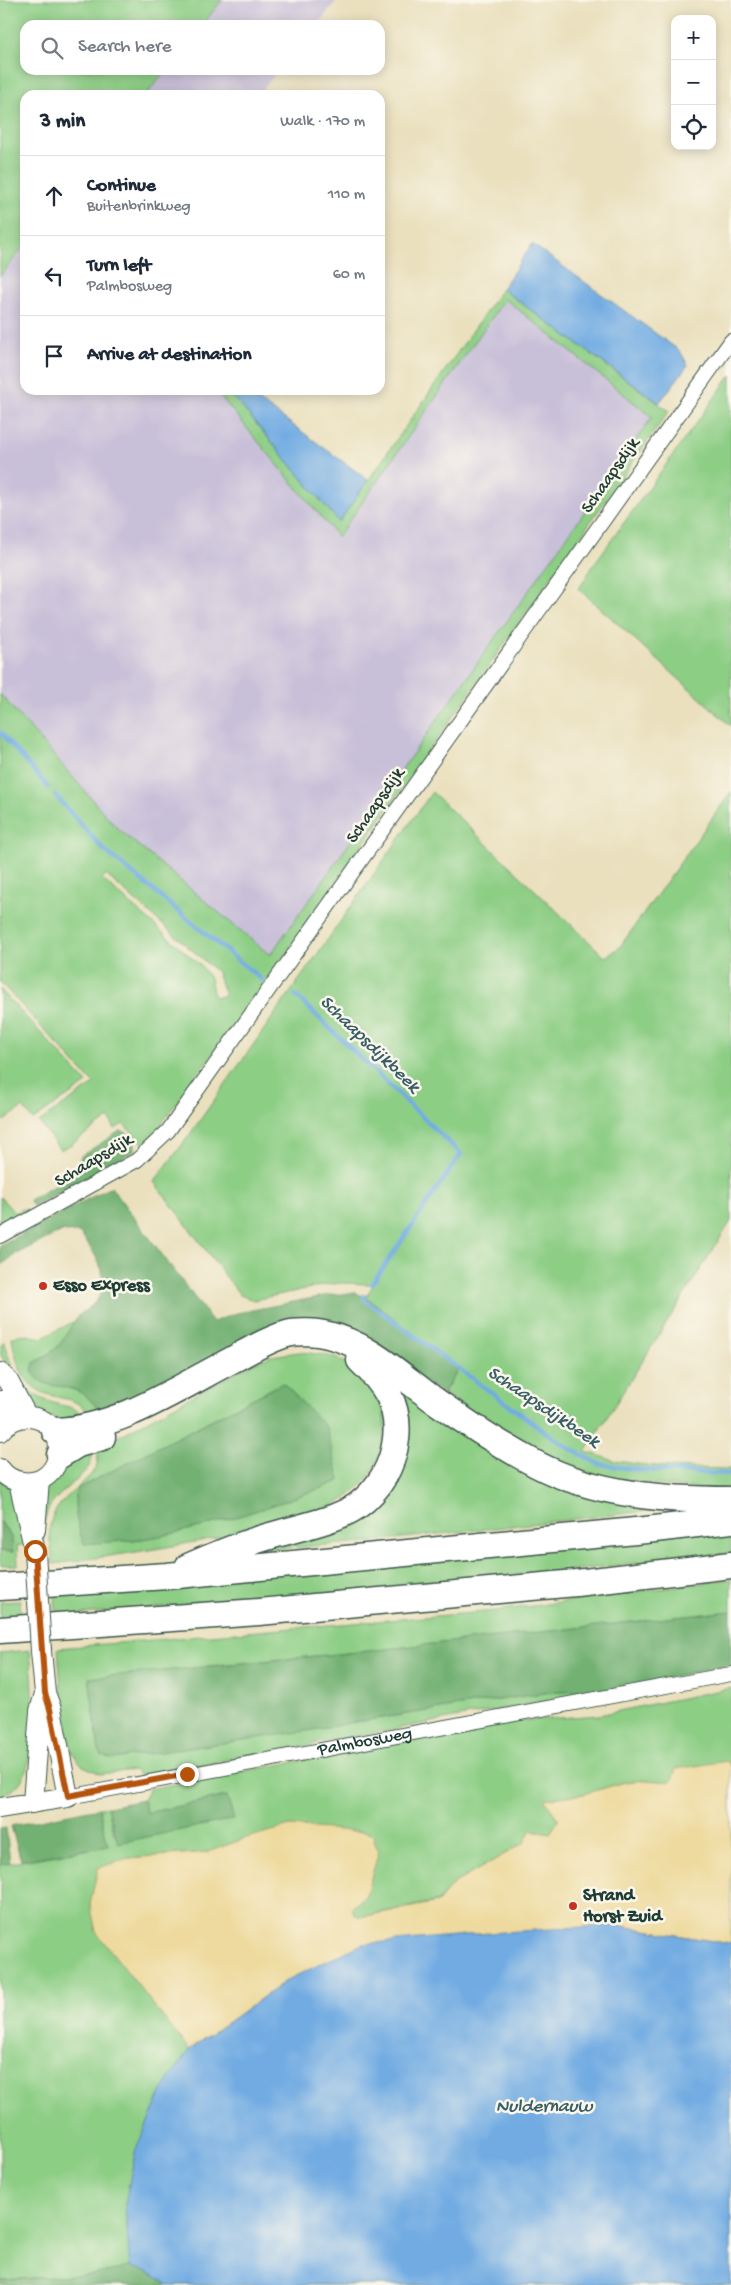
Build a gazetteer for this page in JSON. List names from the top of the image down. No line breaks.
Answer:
{"streets":{"street":["Schaapsdijk","Palmbosweg"]},"water":["Schaapsdijkbeek","Nuldernauw"],"places":["Esso Express","Strand Horst Zuid"],"page":{"map_buttons":["+","−"],"search":"Search here","heading":["3 min","Walk · 170 m"],"list":[["Continue","Buitenbrinkweg","110 m"],["Turn left","Palmbosweg","60 m"],"Arrive at destination"]}}
